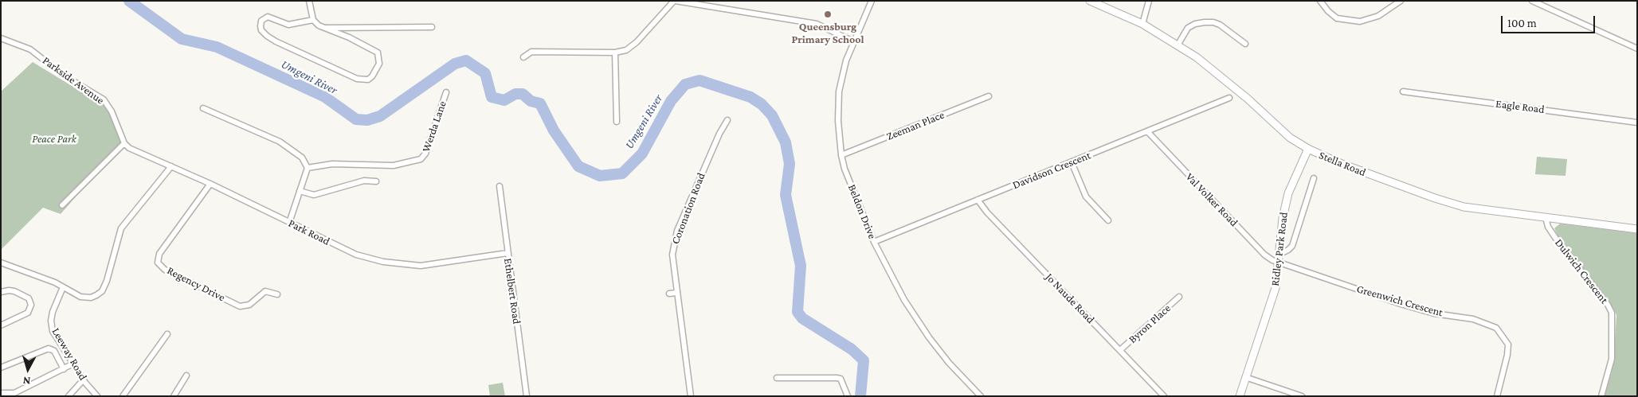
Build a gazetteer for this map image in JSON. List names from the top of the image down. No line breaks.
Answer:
{"streets":{"main road":["Stella Road","Ridley Park Road"],"street":["Parkside Avenue","Eagle Road","Zeeman Place","Werda Lane","Davidson Crescent","Val Volker Road","Coronation Road","Beldon Drive","Park Road","Dulwich Crescent","Regency Drive","Ethelbert Road","Jo Naude Road","Greenwich Crescent","Byron Place","Leeway Road"]},"crossings":[["Parkside Avenue","Park Road"],["Zeeman Place","Beldon Drive"],["Stella Road","Ridley Park Road"],["Stella Road","Dulwich Crescent"],["Davidson Crescent","Val Volker Road"],["Davidson Crescent","Beldon Drive"],["Davidson Crescent","Jo Naude Road"],["Val Volker Road","Ridley Park Road"],["Val Volker Road","Greenwich Crescent"],["Park Road","Regency Drive"],["Park Road","Ethelbert Road"],["Ridley Park Road","Greenwich Crescent"],["Jo Naude Road","Byron Place"]],"water":["Umgeni River"],"parks":["Peace Park"],"places":["Queensburg Primary School"],"scale_bar":"100 m","north":"bottom"}
